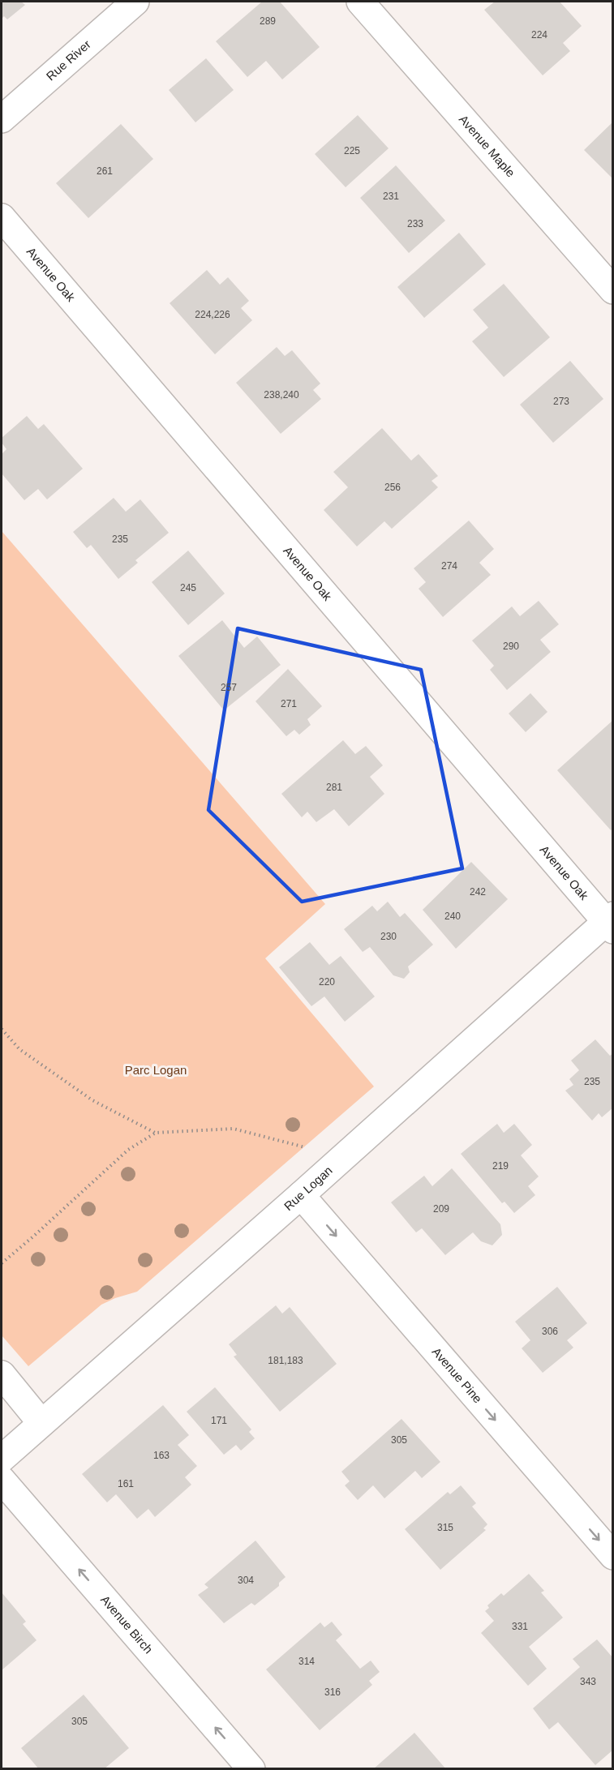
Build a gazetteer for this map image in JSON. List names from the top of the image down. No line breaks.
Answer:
{"streets":{"street":["Rue River","Avenue Maple","Avenue Oak","Rue Logan","Avenue Pine","Avenue Birch"]},"crossings":[["Avenue Oak","Rue Logan"],["Rue Logan","Avenue Pine"]],"one_way":["Avenue Pine","Avenue Birch"],"parks":["Parc Logan"],"house_numbers":["289","224","225","261","231","233","224,226","238,240","273","256","235","274","245","290","257","271","281","242","240","230","220","235","219","209","306","181,183","171","305","163","161","315","304","331","314","343","316","305"]}
